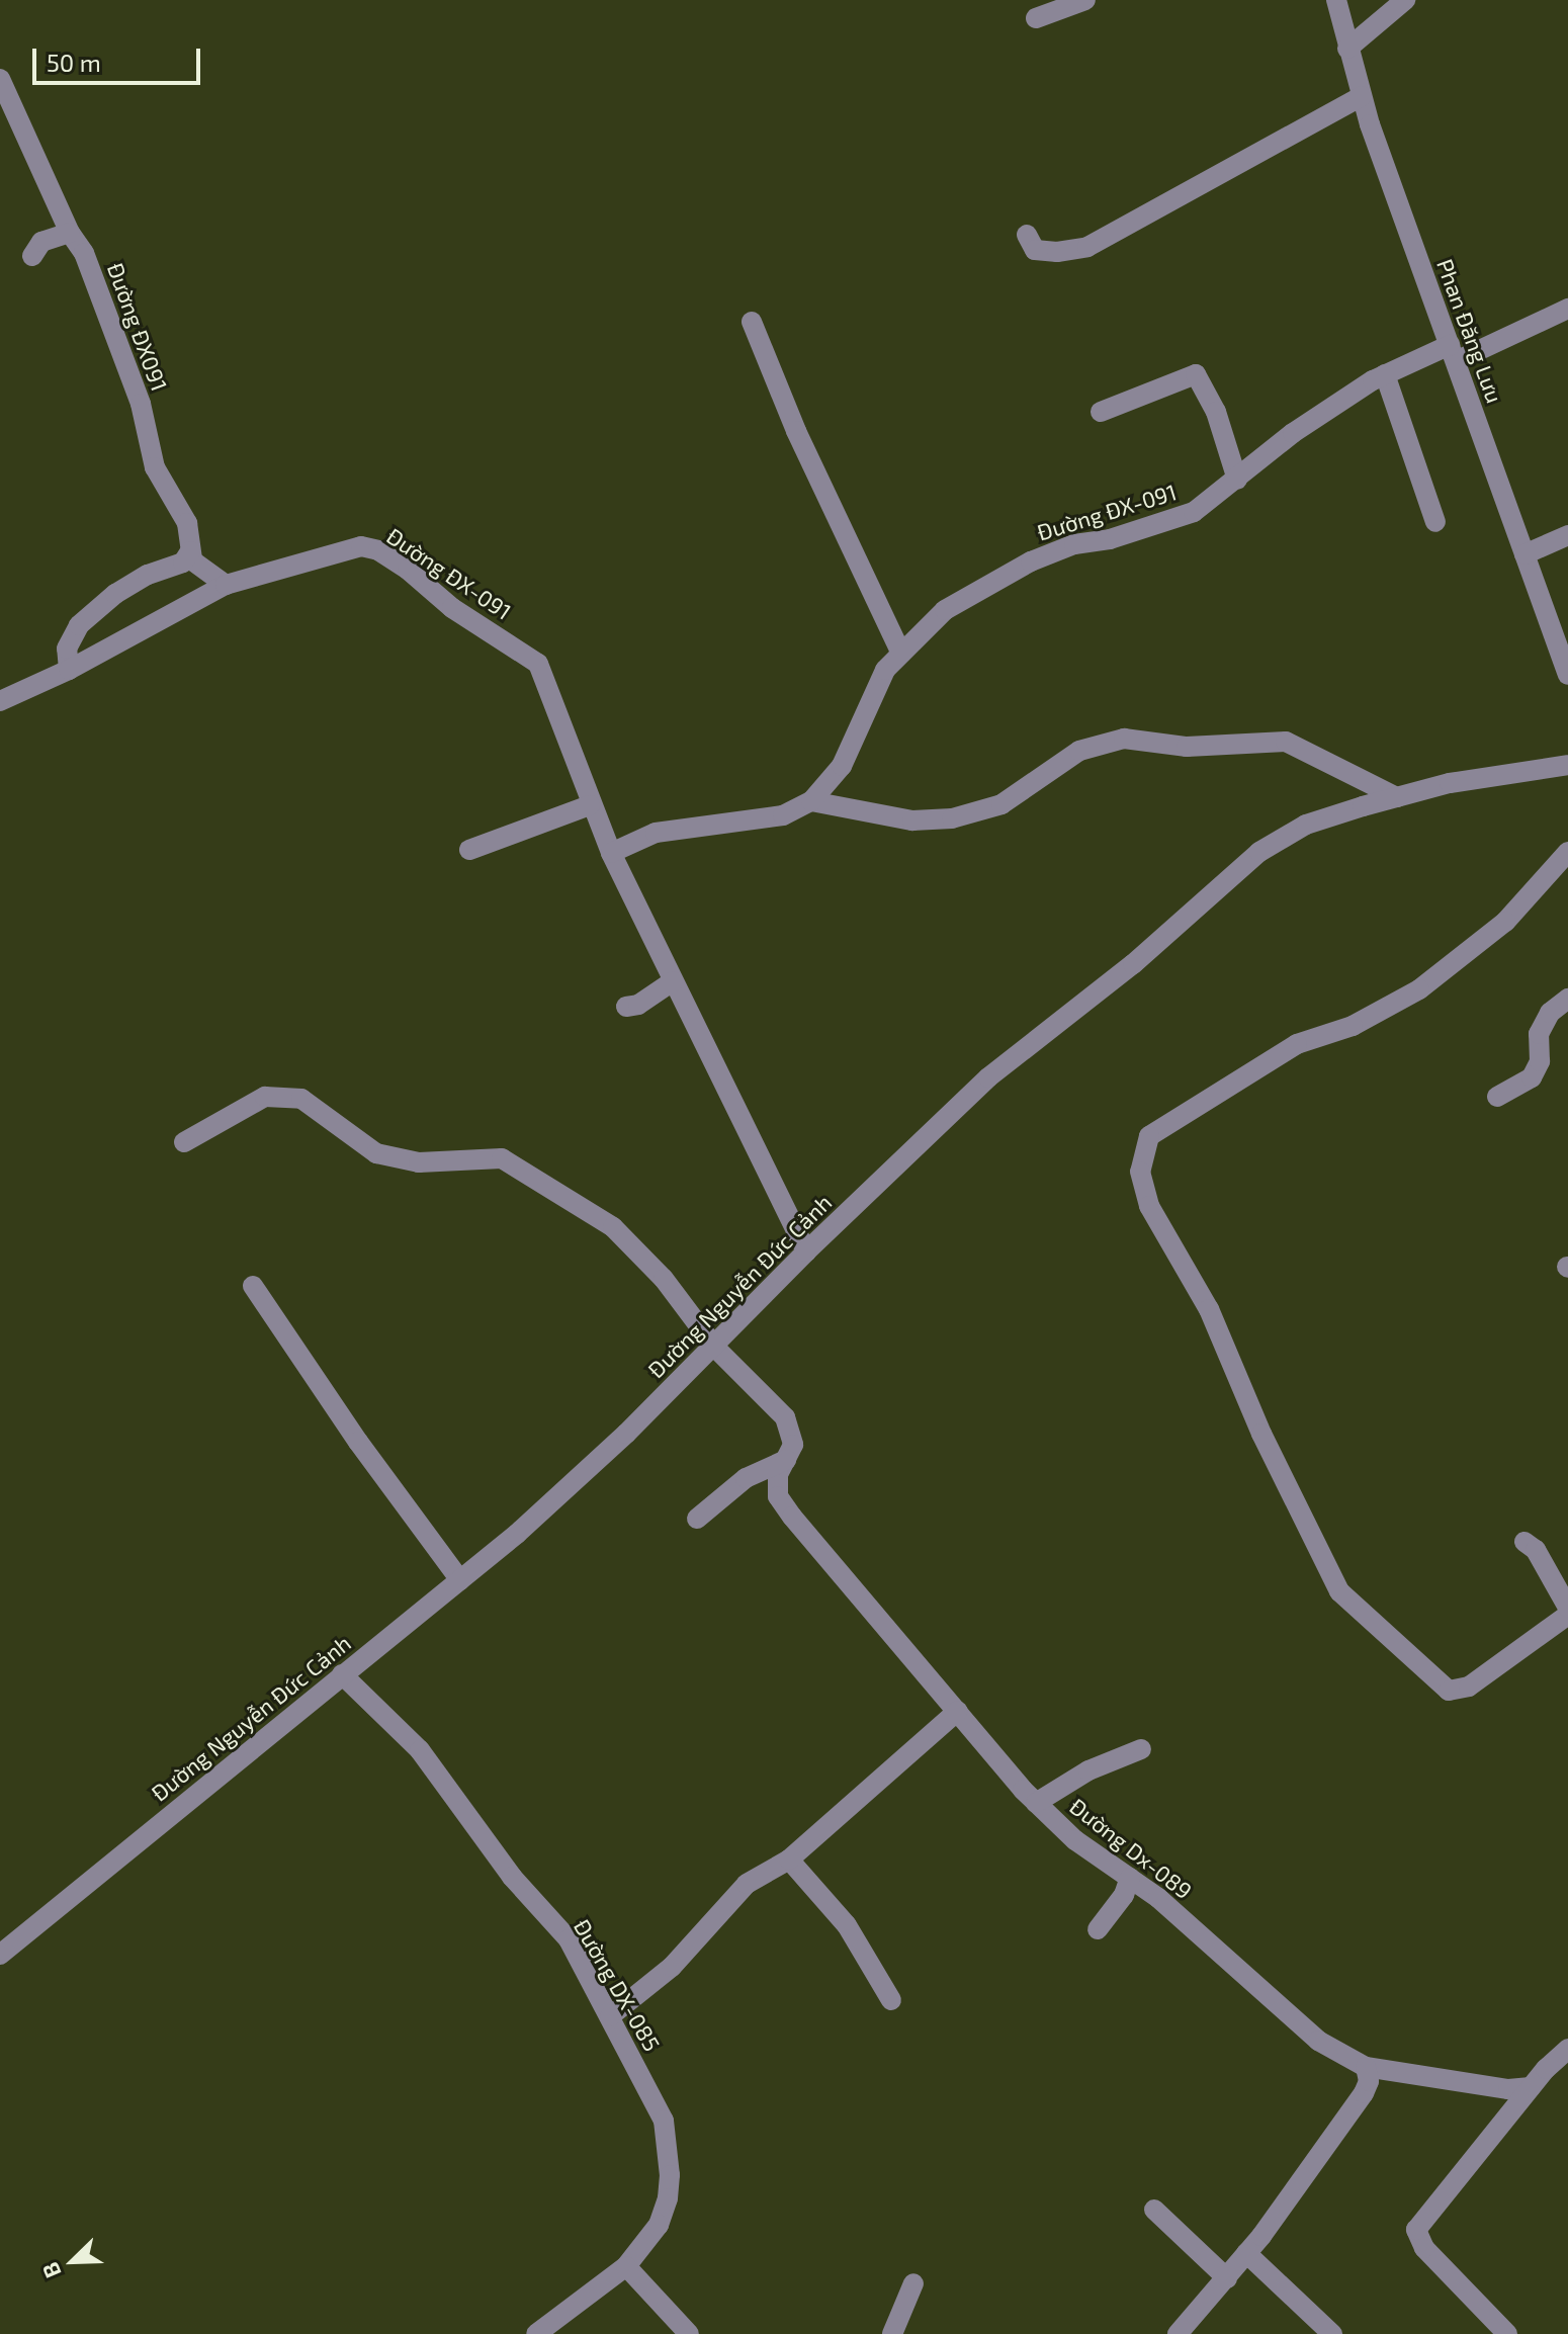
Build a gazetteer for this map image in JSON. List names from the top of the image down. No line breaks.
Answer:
{"streets":{"street":["Đường ĐX091","Phan Đăng Lưu","Đường ĐX-091","Đường Nguyễn Đức Cảnh","Đường Dx-089","Đường DX-085"]},"crossings":[["Phan Đăng Lưu","Đường ĐX-091"],["Đường ĐX-091","Đường Nguyễn Đức Cảnh"],["Đường Nguyễn Đức Cảnh","Đường Dx-089"],["Đường Nguyễn Đức Cảnh","Đường DX-085"]],"scale_bar":"50 m","north":"bottom left"}
